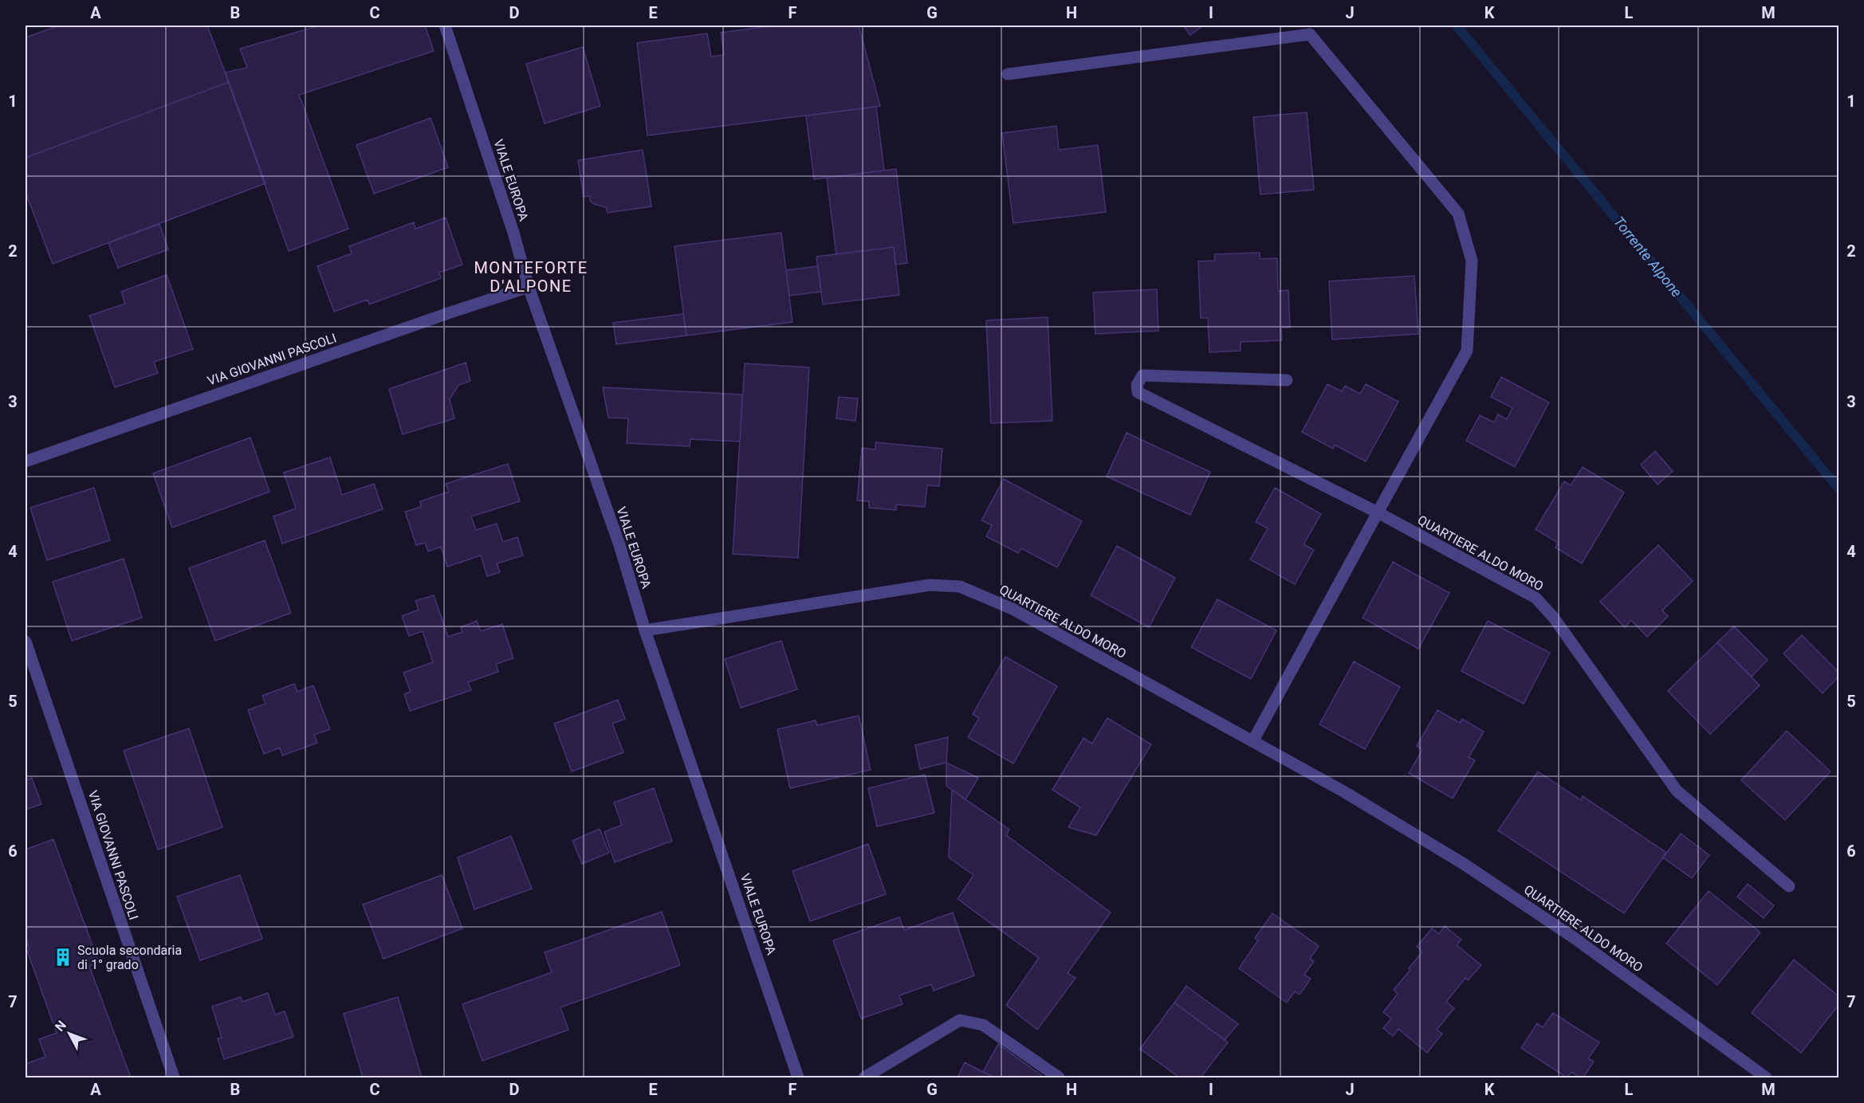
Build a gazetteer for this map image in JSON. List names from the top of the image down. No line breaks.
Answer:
{"streets":{"street":["VIALE EUROPA","VIA GIOVANNI PASCOLI","QUARTIERE ALDO MORO"]},"crossings":[["VIALE EUROPA","VIA GIOVANNI PASCOLI"],["VIALE EUROPA","QUARTIERE ALDO MORO"]],"districts":["MONTEFORTE D'ALPONE"],"water":["Torrente Alpone"],"places":{"building":["Scuola secondaria di 1° grado"]},"north":"top left","grid":{"columns":["A","B","C","D","E","F","G","H","I","J","K","L","M"],"rows":["1","2","3","4","5","6","7"]}}
